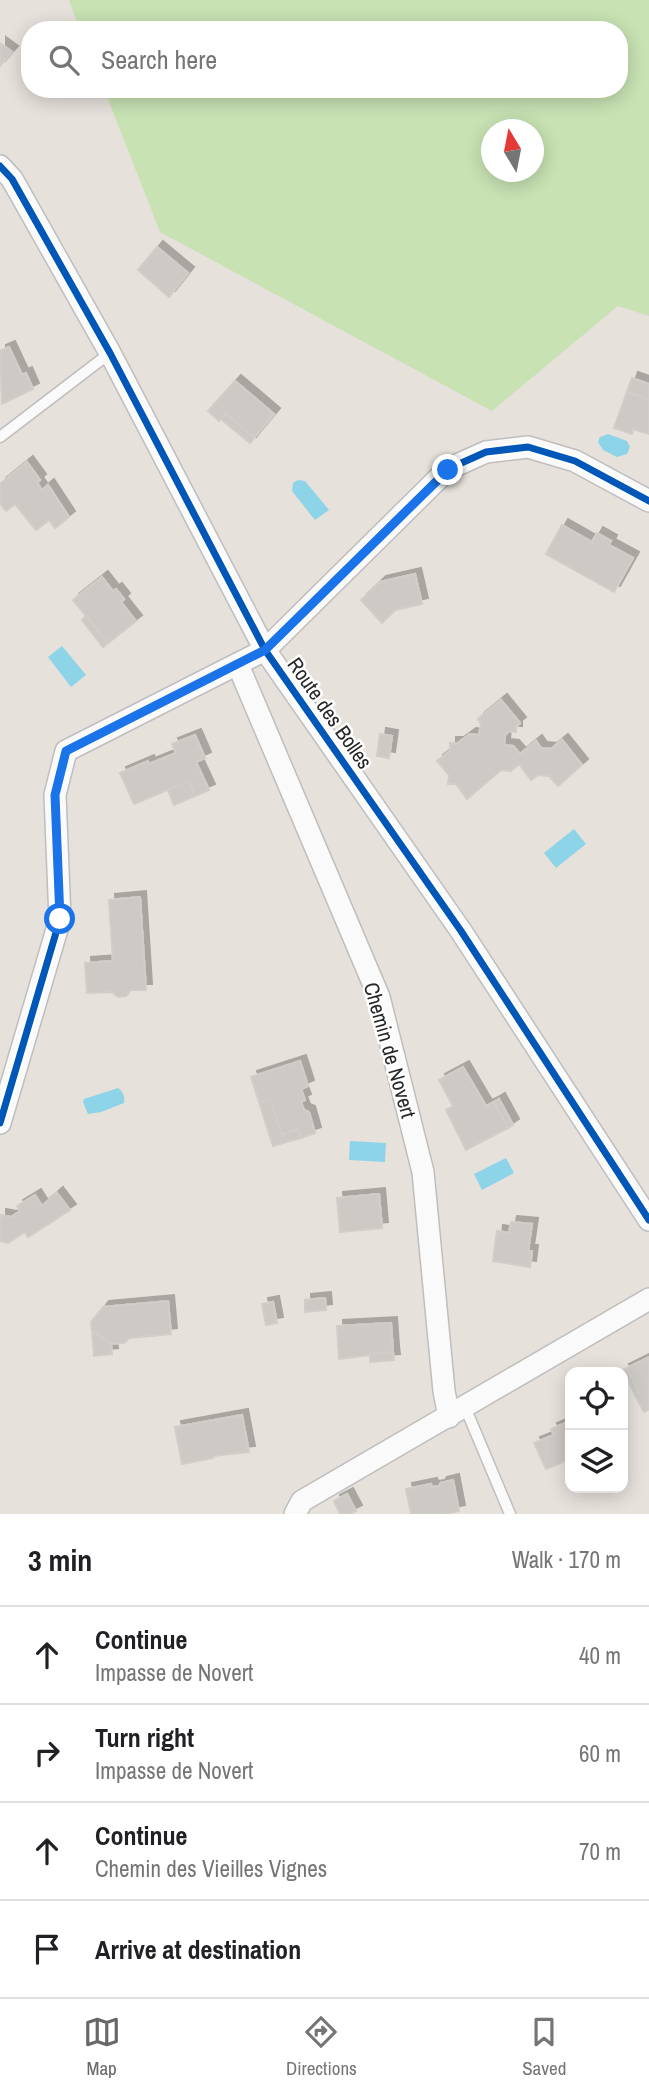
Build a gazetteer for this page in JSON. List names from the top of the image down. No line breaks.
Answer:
{"streets":{"street":["Route des Bolles","Chemin de Novert"]},"north":"top","page":{"search":"Search here","heading":["3 min","Walk · 170 m"],"list":[["Continue","Impasse de Novert","40 m"],["Turn right","Impasse de Novert","60 m"],["Continue","Chemin des Vieilles Vignes","70 m"],"Arrive at destination"],"nav":["Map","Directions","Saved"]}}
